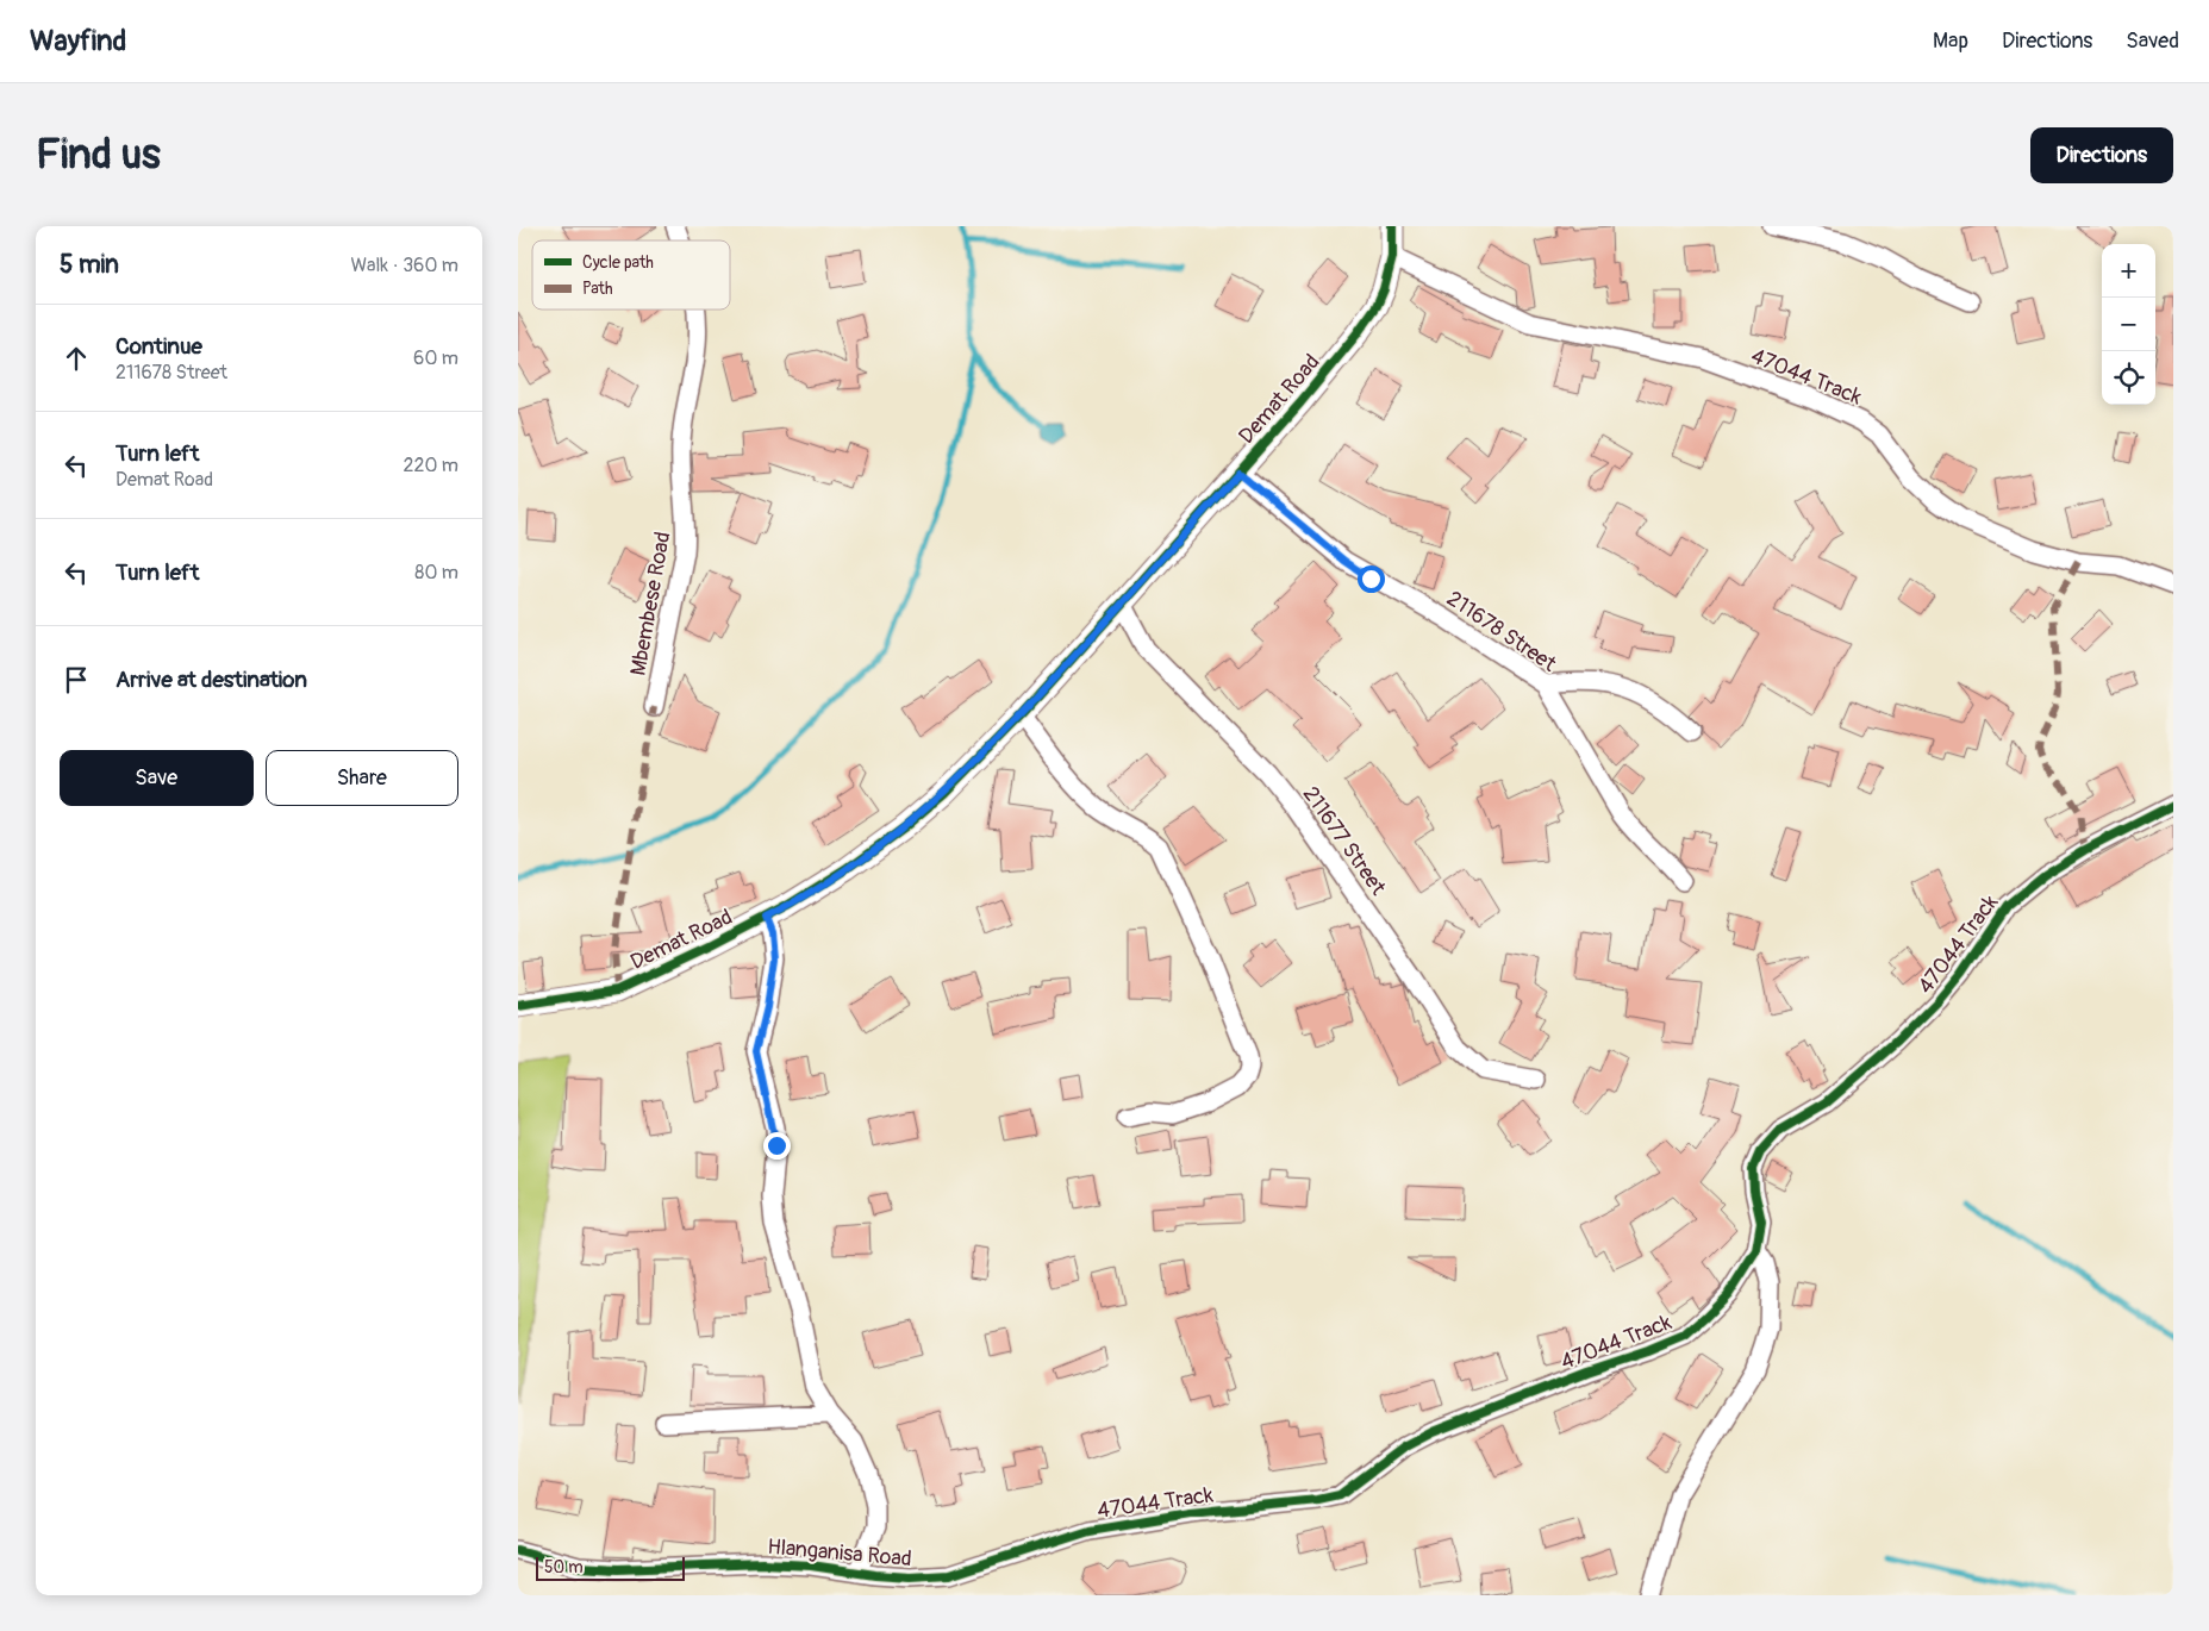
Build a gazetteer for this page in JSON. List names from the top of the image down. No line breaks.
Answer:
{"streets":{"street":["47044 Track","Demat Road","Mbembese Road","211678 Street","211677 Street","Hlanganisa Road"]},"crossings":[["47044 Track","Demat Road"],["47044 Track","Hlanganisa Road"],["Demat Road","211678 Street"],["Demat Road","211677 Street"]],"legend":["Cycle path","Path"],"scale_bar":"50 m","page":{"header":"Wayfind","nav":["Map","Directions","Saved"],"buttons":["Directions",["Save","Share"]],"title":"Find us","heading":["5 min","Walk · 360 m"],"map_buttons":["+","−"],"list":[["Continue","211678 Street","60 m"],["Turn left","Demat Road","220 m"],["Turn left","80 m"],"Arrive at destination"],"scale":"50 m"}}
